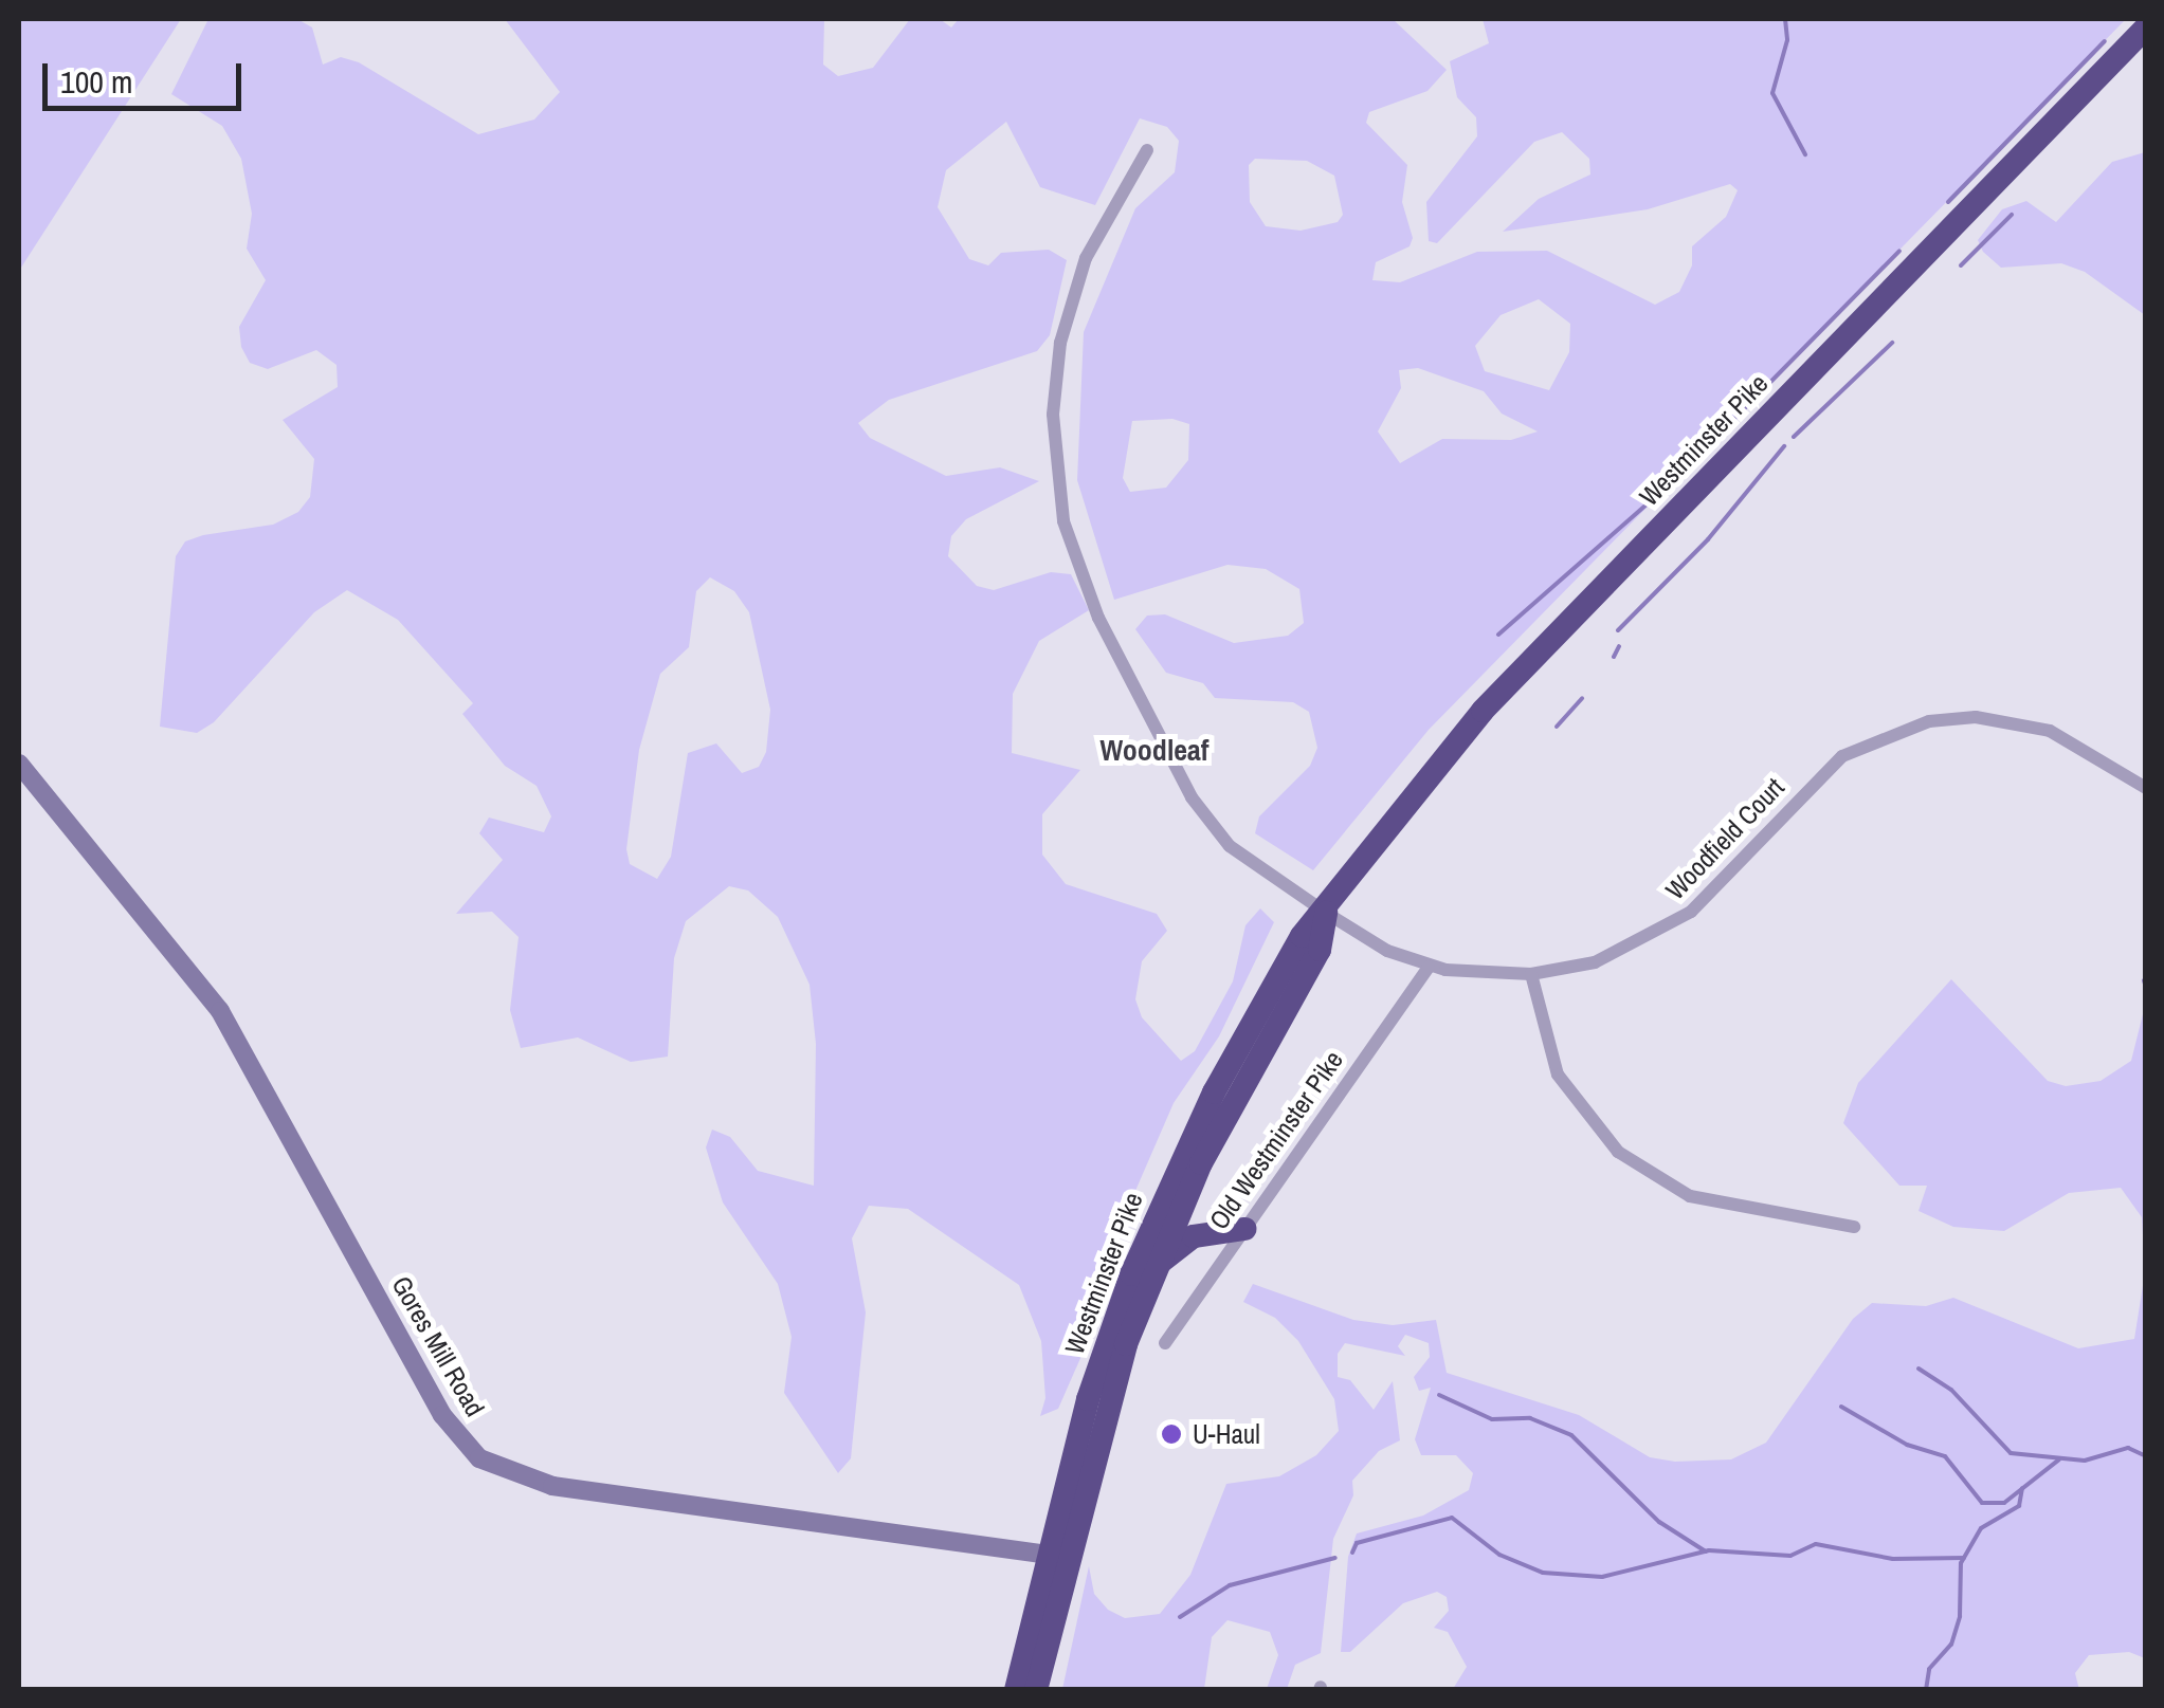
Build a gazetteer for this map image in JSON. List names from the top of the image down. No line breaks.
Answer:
{"streets":{"highway":["Westminster Pike"],"street":["Woodfield Court","Old Westminster Pike","Gores Mill Road"]},"crossings":[["Westminster Pike","Woodfield Court"],["Westminster Pike","Gores Mill Road"],["Woodfield Court","Old Westminster Pike"]],"districts":["Woodleaf"],"places":["U-Haul"],"scale_bar":"100 m"}
